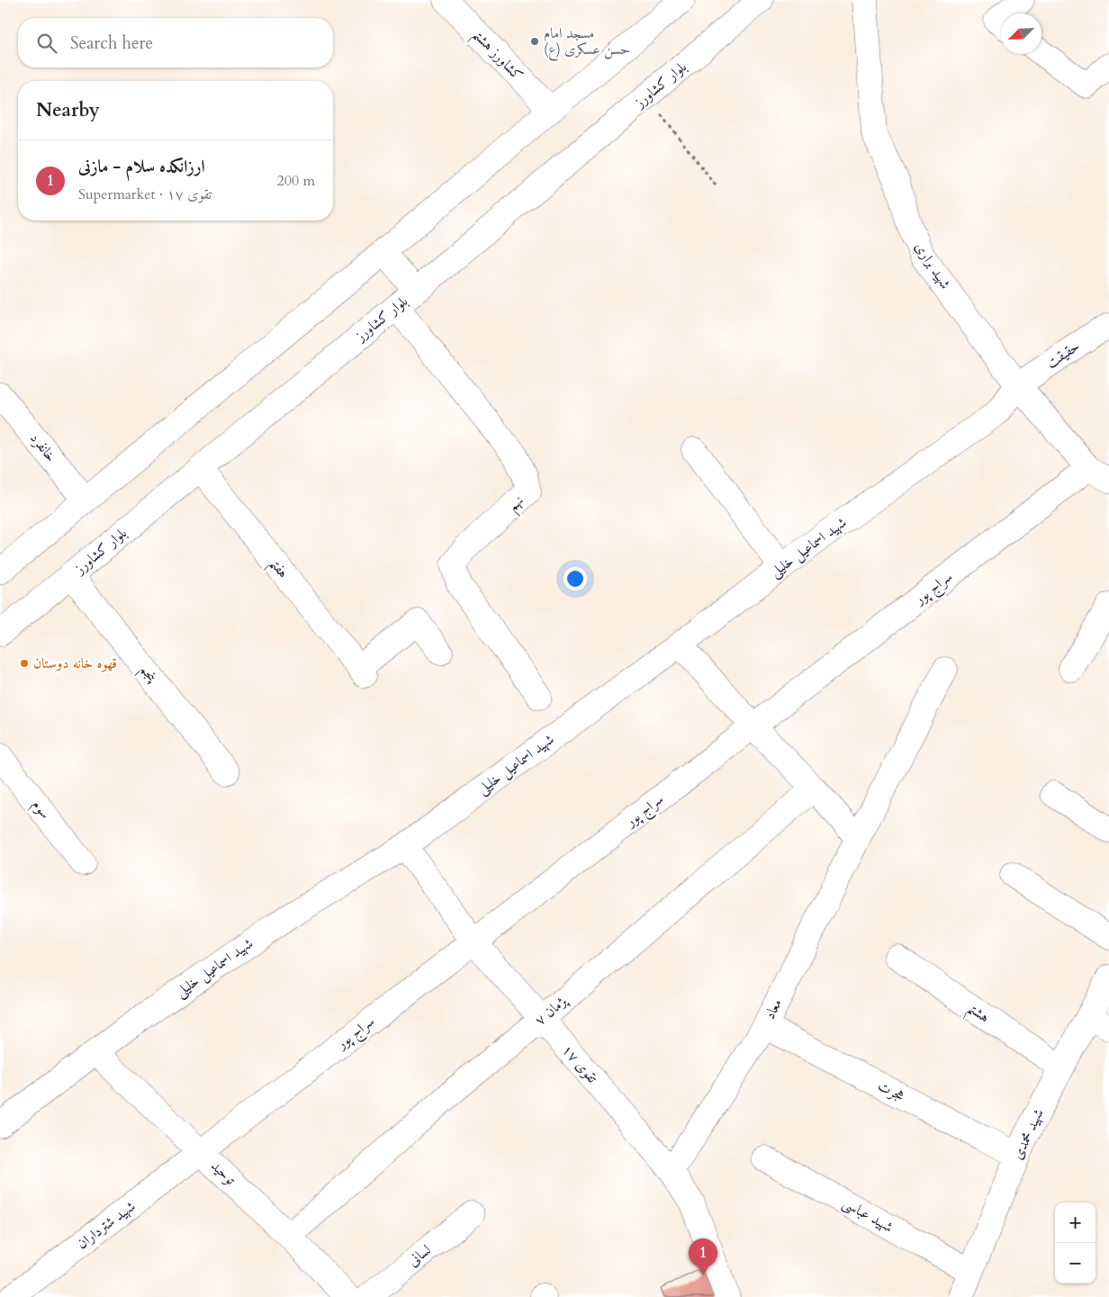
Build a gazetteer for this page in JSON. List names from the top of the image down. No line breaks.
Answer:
{"streets":{"street":["کشاورز هشتم","بلوار کشاورز","شهید براری","حقیقت","خانفرد","نهم","شهید اسماعیل خلیلی","هفتم","سراج پور","پنجم","سوم","معاد","پژمان ۷","هشتم","تقوی ۱۷","هجرت","شهید محمدی","توحید","شهید عباسی","شهید شترداران","لسانی"]},"crossings":[["بلوار کشاورز","نهم"],["بلوار کشاورز","هفتم"],["بلوار کشاورز","پنجم"],["شهید براری","حقیقت"],["شهید براری","شهید اسماعیل خلیلی"],["شهید براری","سراج پور"],["حقیقت","شهید اسماعیل خلیلی"],["شهید اسماعیل خلیلی","تقوی ۱۷"],["شهید اسماعیل خلیلی","توحید"],["سراج پور","تقوی ۱۷"],["سراج پور","توحید"],["سراج پور","شهید شترداران"],["معاد","تقوی ۱۷"],["معاد","هجرت"],["پژمان ۷","تقوی ۱۷"],["پژمان ۷","توحید"],["هشتم","شهید محمدی"],["هجرت","شهید محمدی"],["شهید محمدی","شهید عباسی"],["توحید","شهید شترداران"],["توحید","لسانی"]],"places":["مسجد امام حسن عسکری (ع)","قهوه خانه دوستان"],"north":"bottom left","page":{"search":"Search here","heading":"Nearby","list":[{"mark":"1","name":"ارزانکده سلام - مازنی","note":"Supermarket · تقوی ۱۷","value":"200 m"}],"map_buttons":["+","−"],"pins":"1"}}
